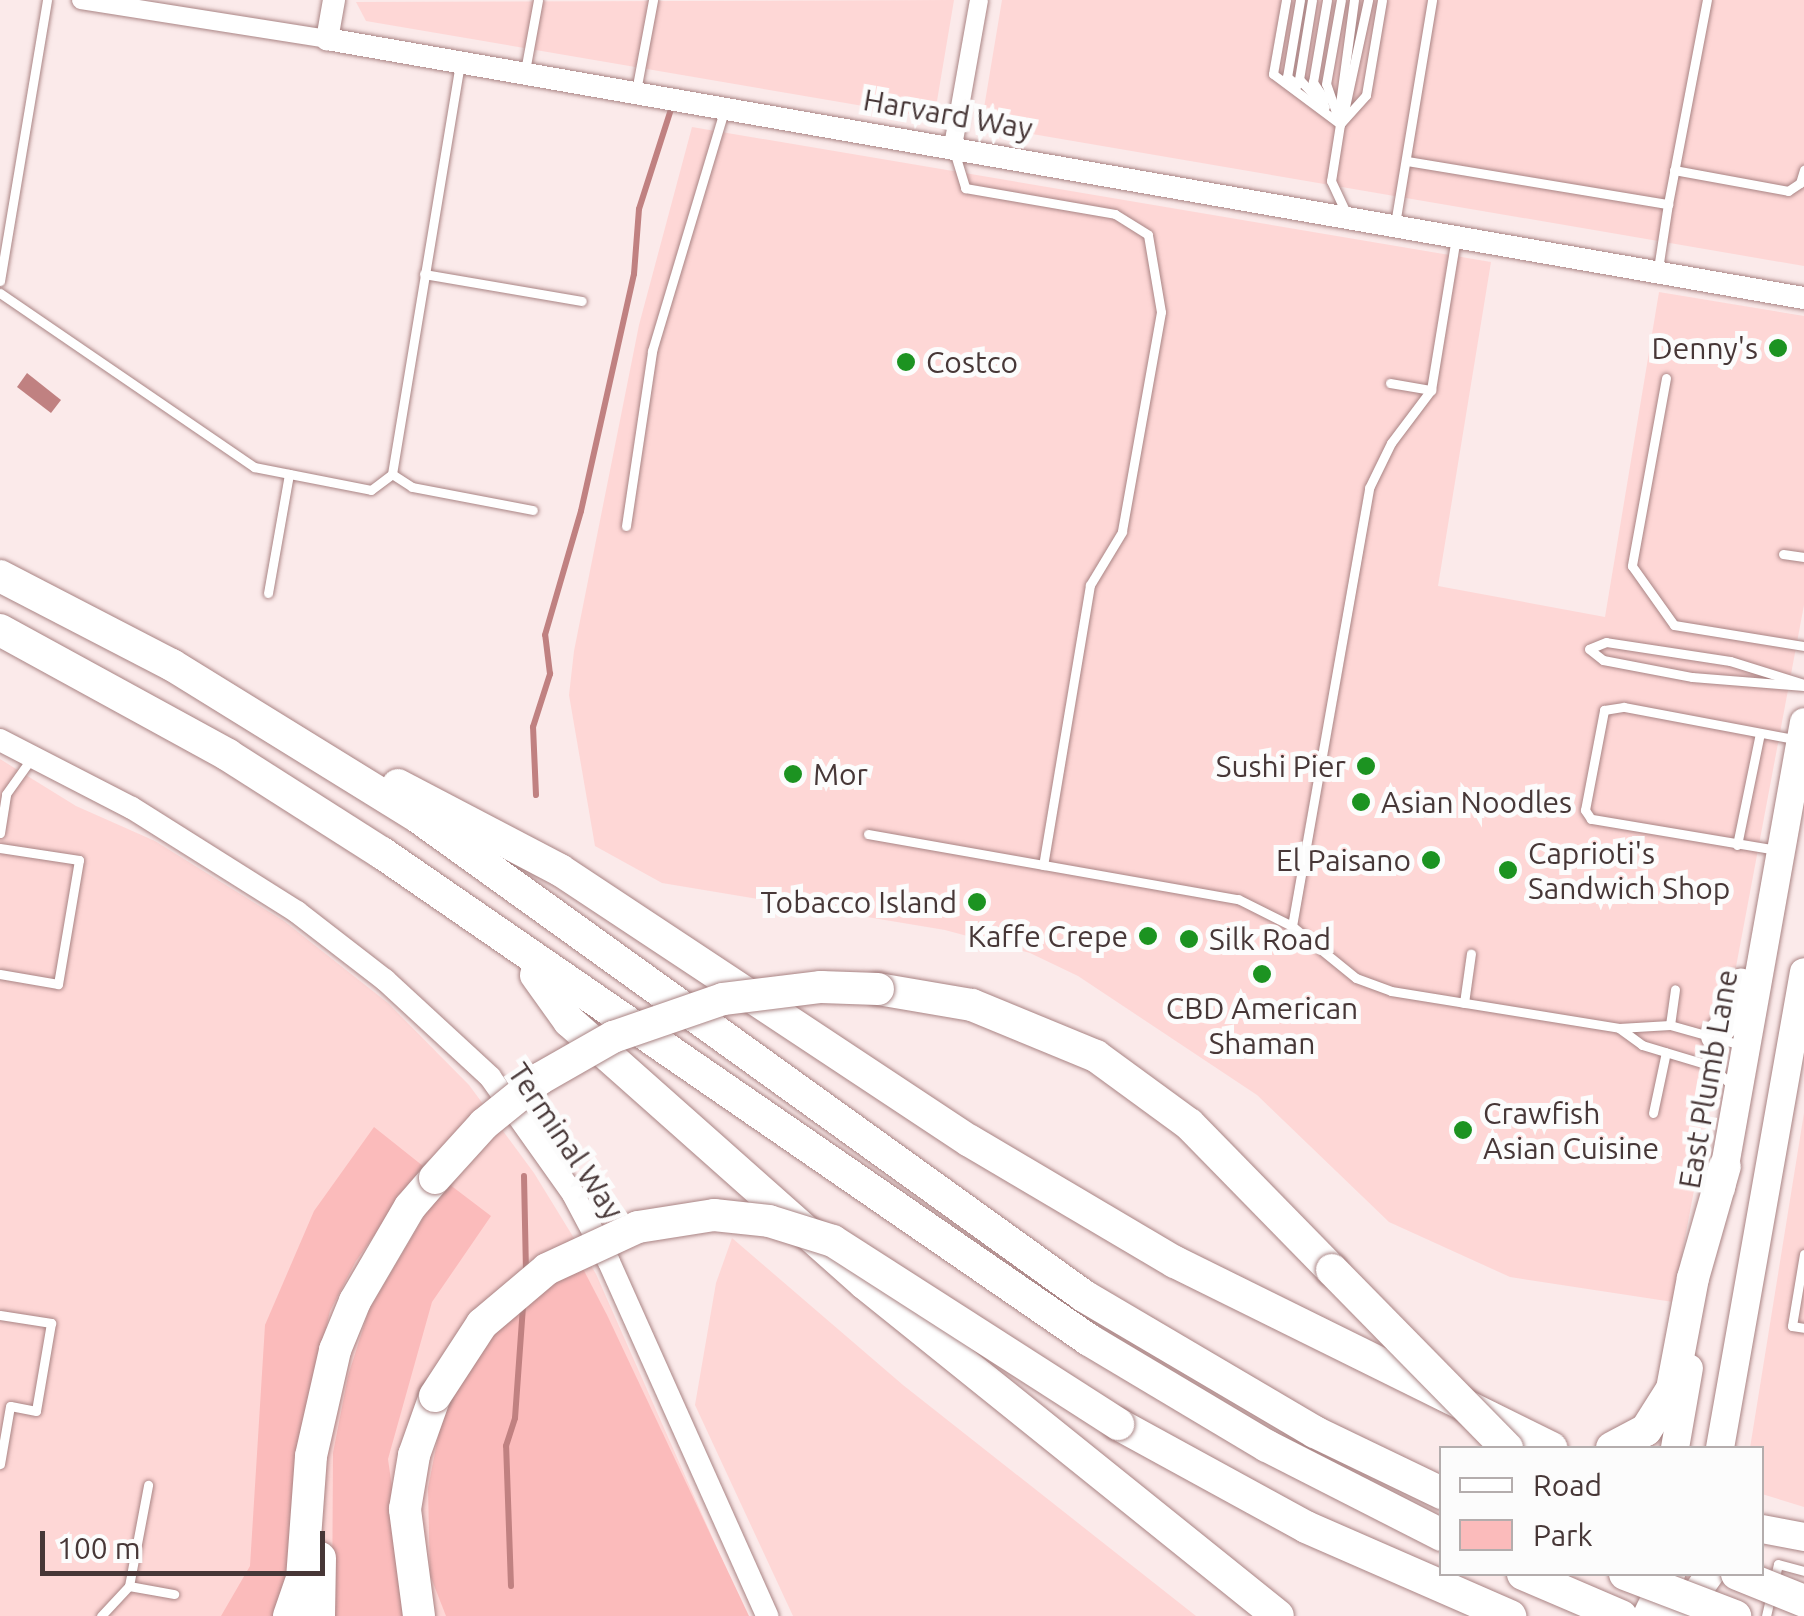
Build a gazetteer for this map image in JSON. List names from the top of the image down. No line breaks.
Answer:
{"streets":{"main road":["East Plumb Lane"],"street":["Harvard Way","Terminal Way"]},"places":["Denny's","Costco","Sushi Pier","Mor","Asian Noodles","El Paisano","Caprioti's Sandwich Shop","Tobacco Island","Kaffe Crepe","Silk Road","CBD American Shaman","Crawfish Asian Cuisine"],"legend":["Road","Park"],"scale_bar":"100 m"}
